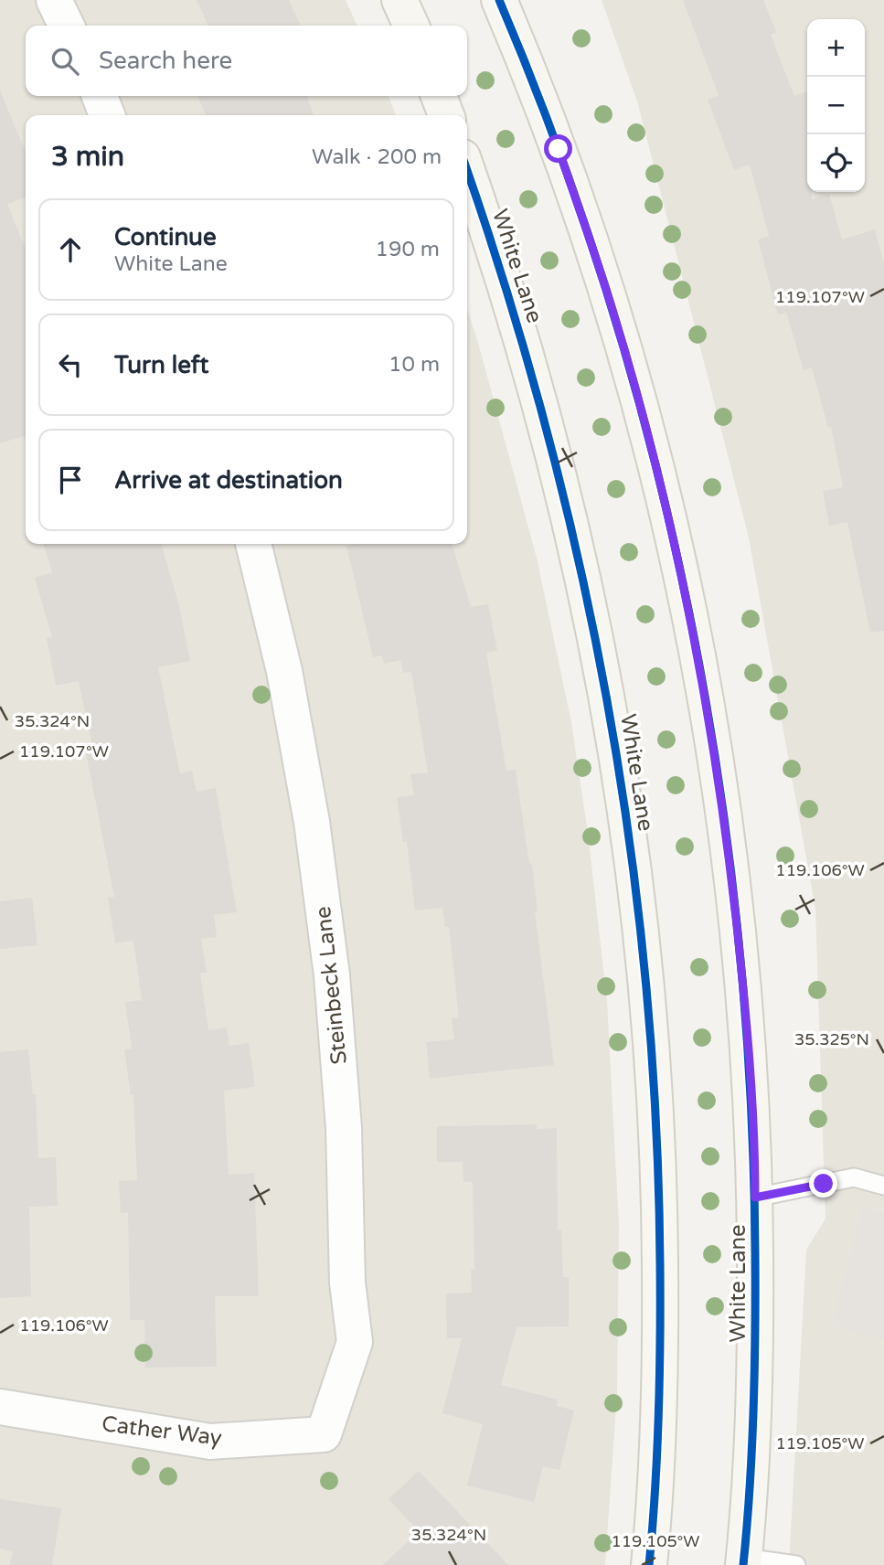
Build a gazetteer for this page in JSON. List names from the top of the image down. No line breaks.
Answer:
{"streets":{"main road":["White Lane"],"street":["Steinbeck Lane","Cather Way"]},"crossings":[["Steinbeck Lane","Cather Way"]],"page":{"map_buttons":["+","−"],"search":"Search here","heading":["3 min","Walk · 200 m"],"list":[["Continue","White Lane","190 m"],["Turn left","10 m"],"Arrive at destination"]},"coordinates":["119.107°W","35.324°N","119.106°W","35.325°N","119.105°W"]}
